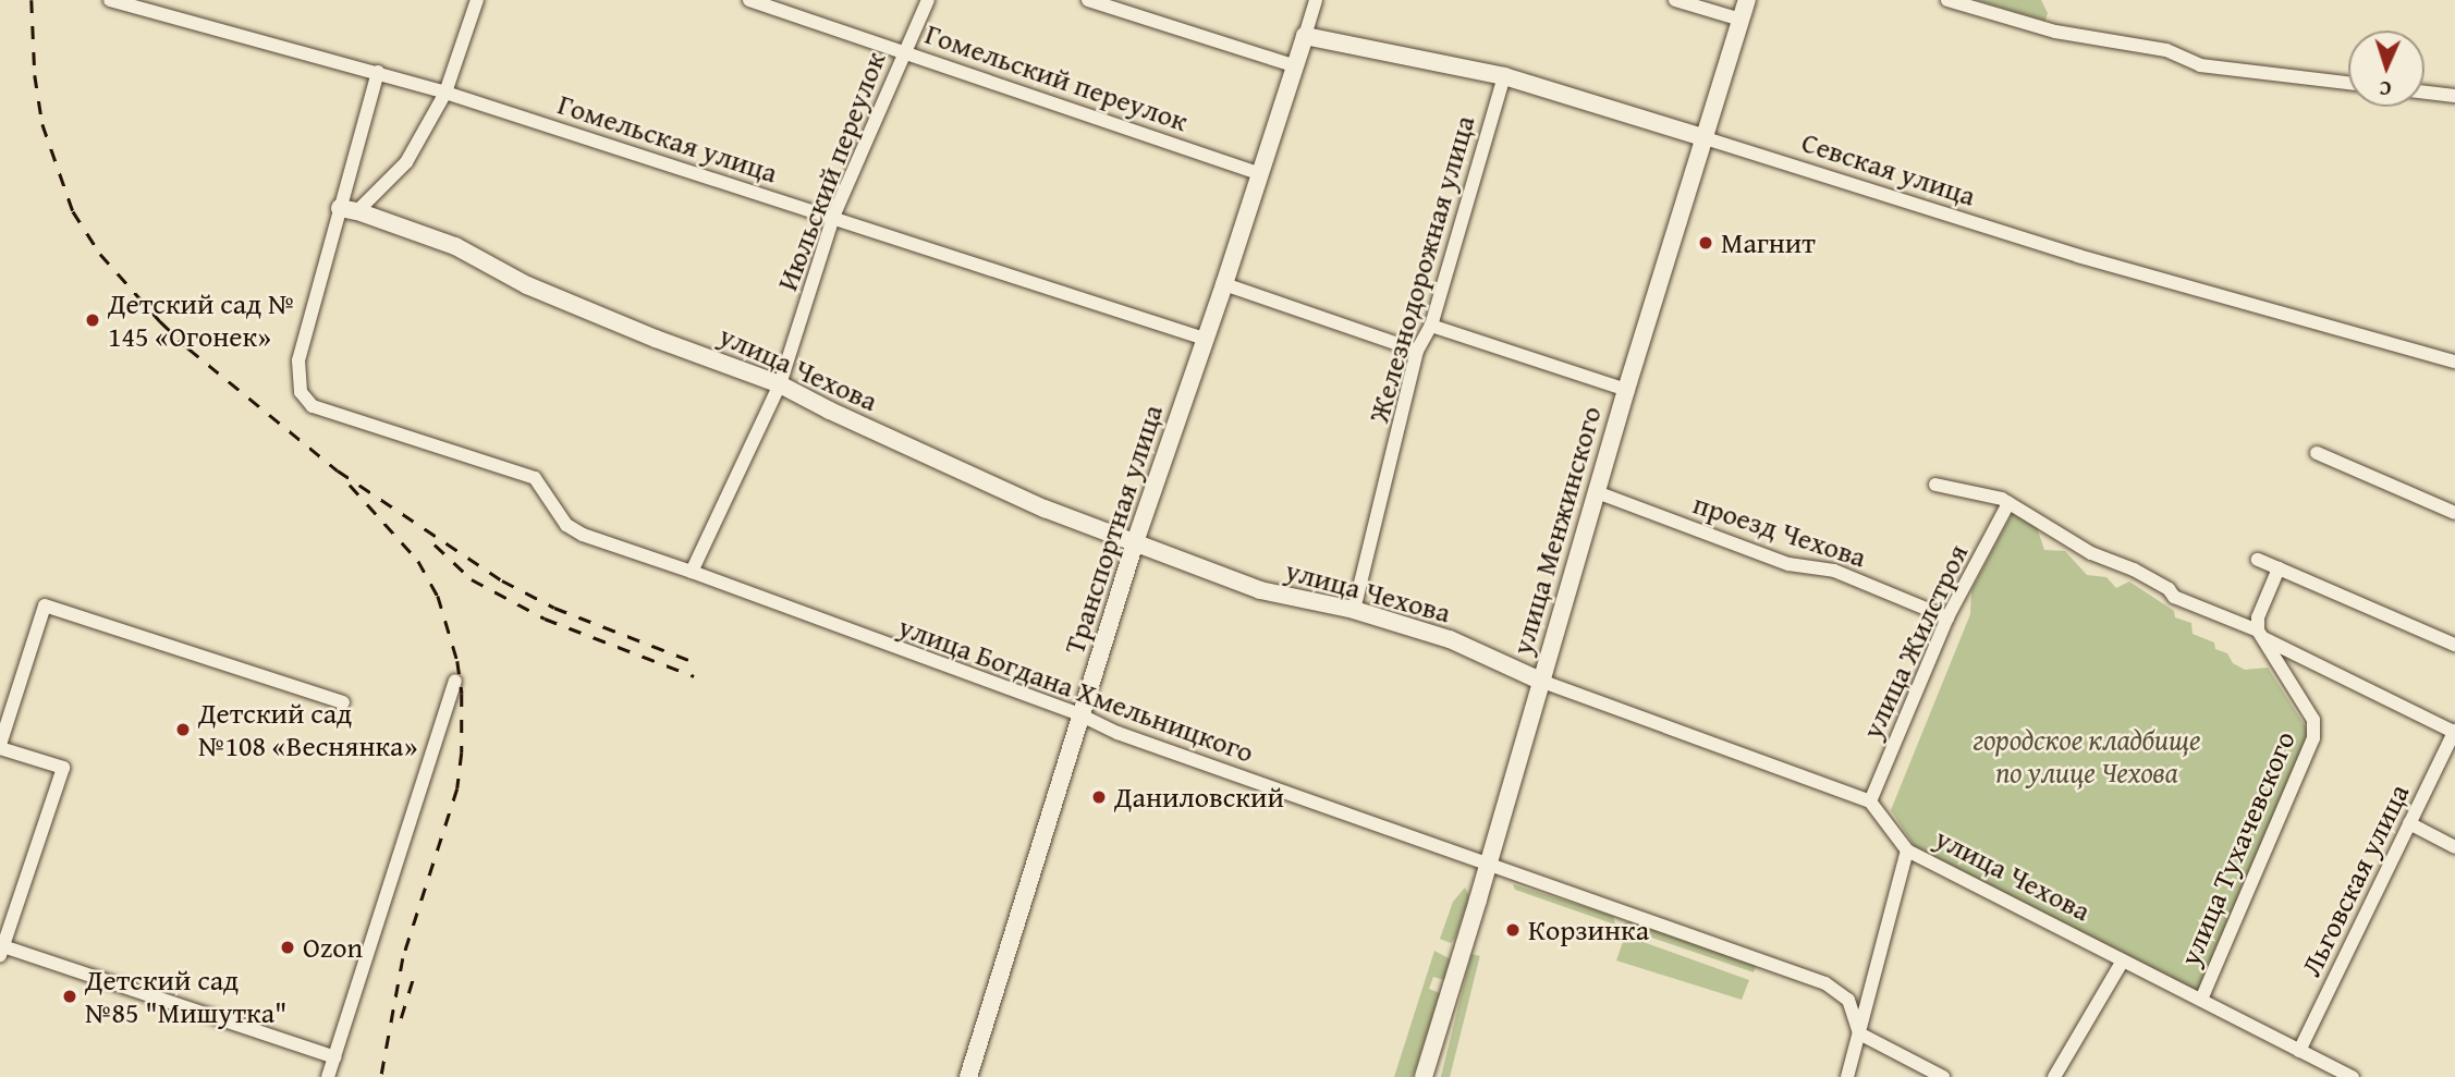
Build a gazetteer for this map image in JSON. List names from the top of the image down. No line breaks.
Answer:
{"streets":{"street":["Гомельский переулок","Гомельская улица","Севская улица","Июльский переулок","Железнодорожная улица","улица Чехова","Транспортная улица","улица Менжинского","проезд Чехова","улица Жилстроя","улица Богдана Хмельницкого","улица Тухачевского","Льговская улица"]},"crossings":[["Гомельский переулок","Июльский переулок"],["Гомельский переулок","Транспортная улица"],["Гомельская улица","Июльский переулок"],["Гомельская улица","Транспортная улица"],["Севская улица","Железнодорожная улица"],["Севская улица","Транспортная улица"],["Севская улица","улица Менжинского"],["Июльский переулок","улица Чехова"],["Июльский переулок","улица Богдана Хмельницкого"],["Железнодорожная улица","улица Чехова"],["улица Чехова","Транспортная улица"],["улица Чехова","улица Менжинского"],["улица Чехова","улица Жилстроя"],["улица Чехова","улица Богдана Хмельницкого"],["улица Чехова","улица Тухачевского"],["улица Чехова","Льговская улица"],["Транспортная улица","улица Богдана Хмельницкого"],["улица Менжинского","проезд Чехова"],["улица Менжинского","улица Богдана Хмельницкого"],["проезд Чехова","улица Жилстроя"]],"parks":["городское кладбище по улице Чехова"],"places":["Магнит","Детский сад № 145 «Огонек»","Детский сад №108 «Веснянка»","Даниловский","Корзинка","Ozon","Детский сад №85 \"Мишутка\""],"north":"bottom"}
